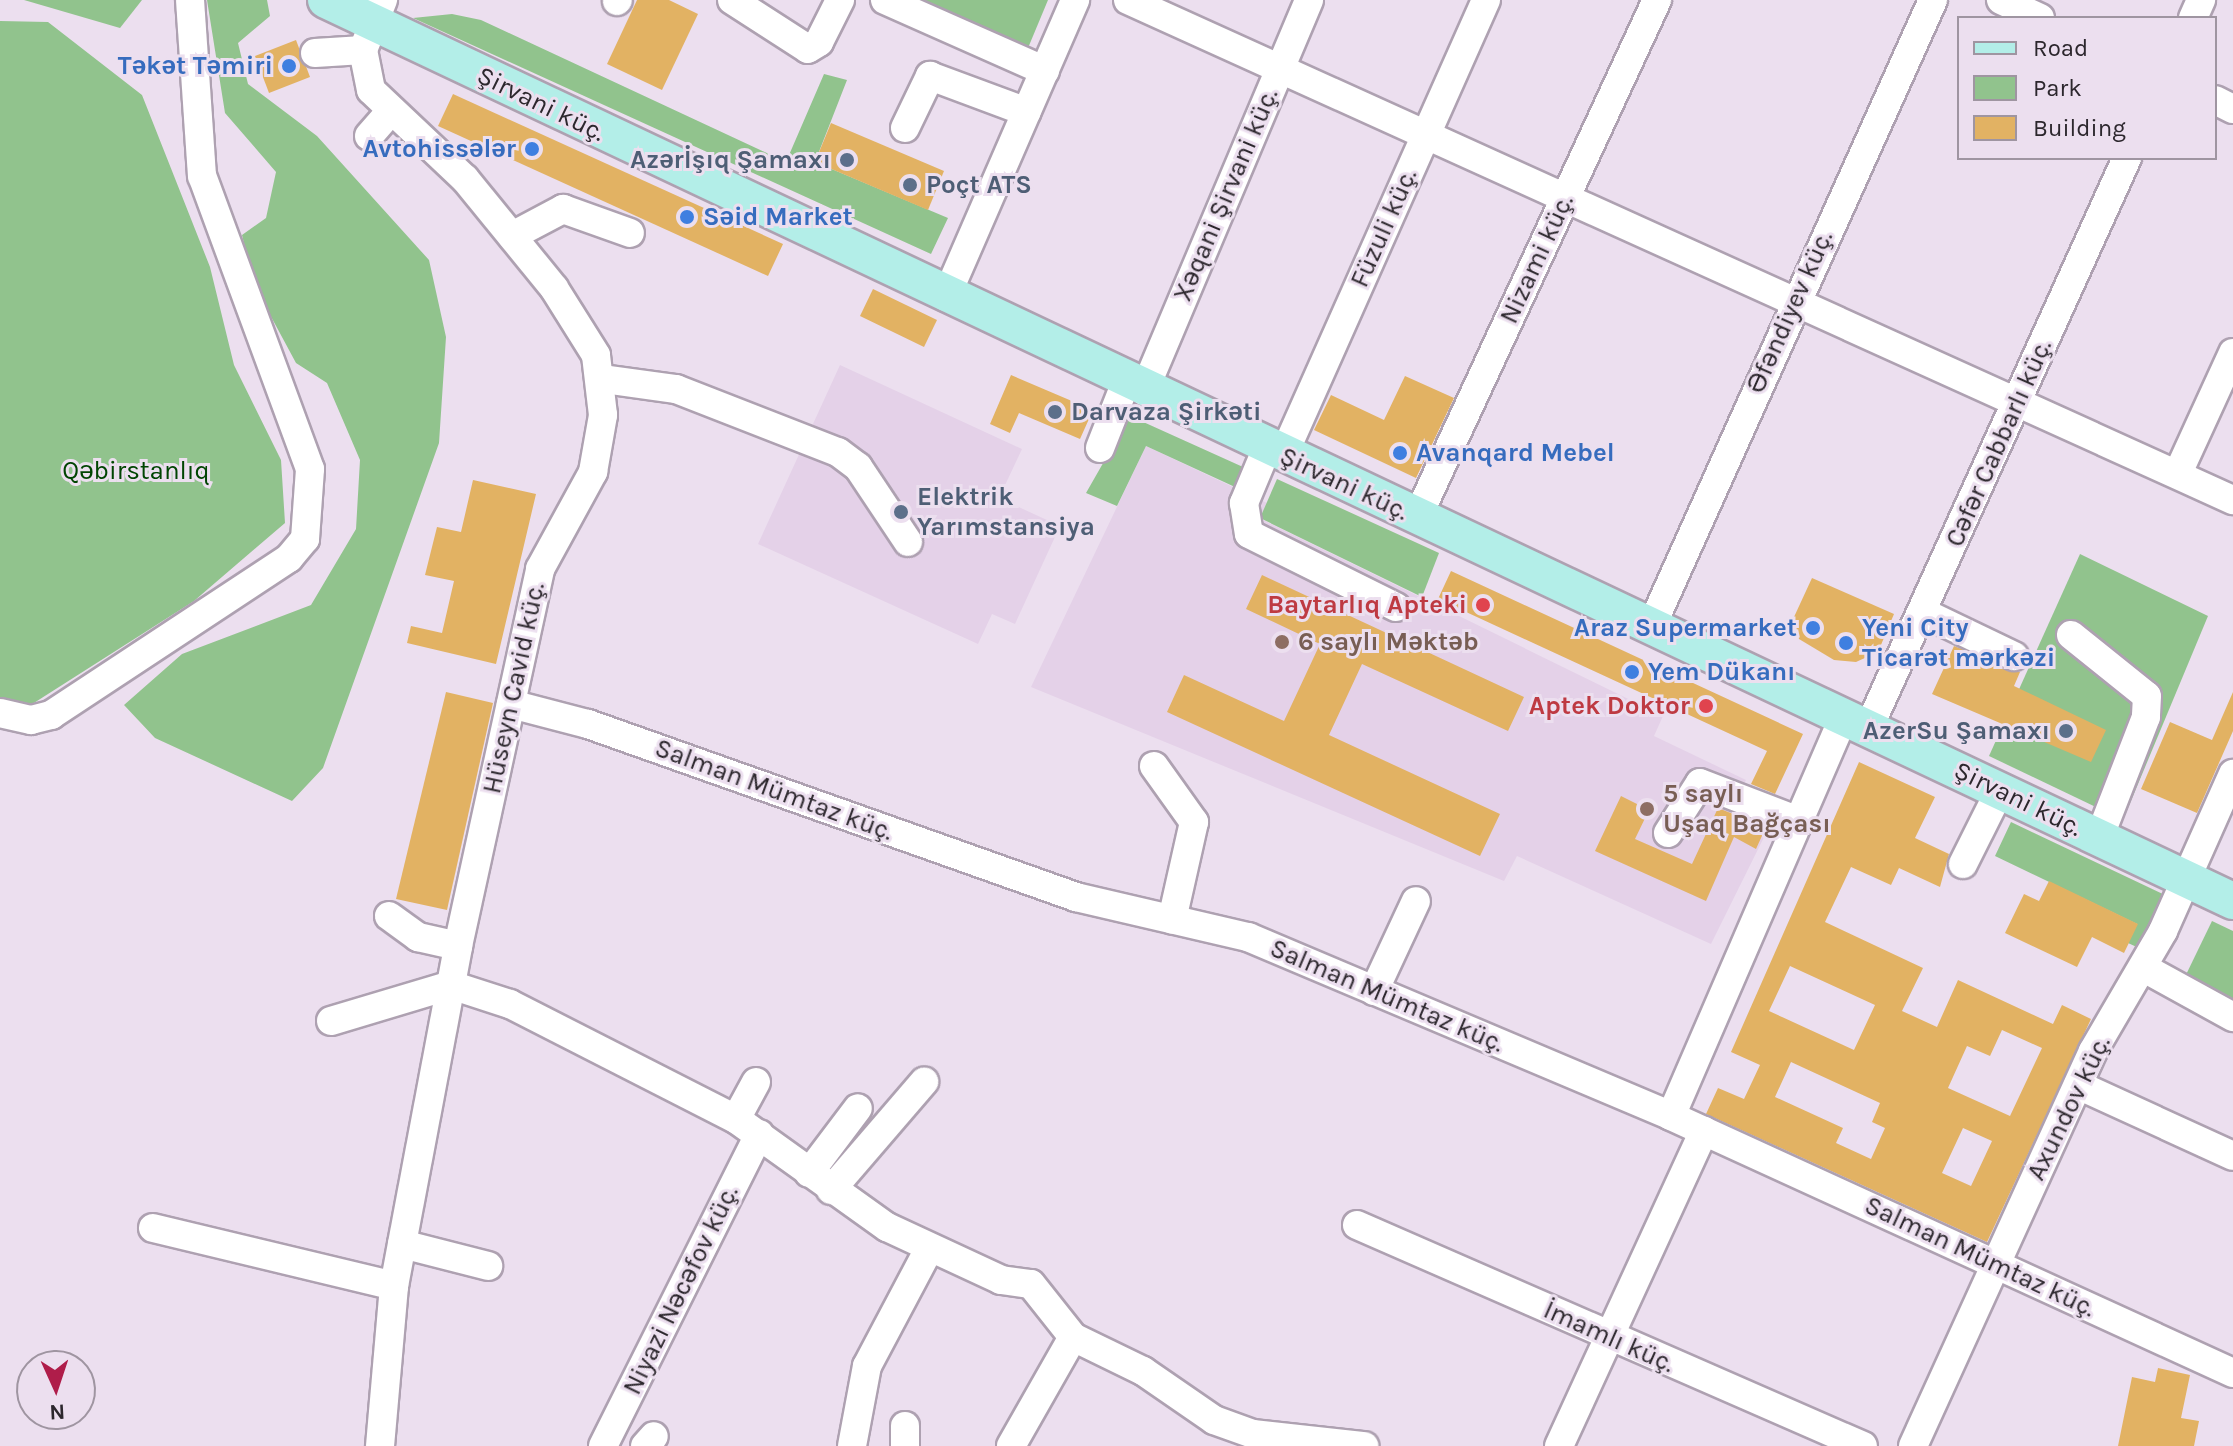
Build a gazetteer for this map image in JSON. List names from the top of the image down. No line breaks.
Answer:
{"streets":{"main road":["Şirvani küç."],"street":["Xəqani Şirvani küç.","Füzuli küç.","Nizami küç.","Əfəndiyev küç.","Cəfər Cabbarlı küç.","Hüseyn Cavid küç.","Salman Mümtaz küç.","Axundov küç.","Niyazi Nəcəfov küç.","İmamlı küç."]},"crossings":[["Şirvani küç.","Xəqani Şirvani küç."],["Şirvani küç.","Füzuli küç."],["Şirvani küç.","Nizami küç."],["Şirvani küç.","Əfəndiyev küç."],["Şirvani küç.","Cəfər Cabbarlı küç."],["Şirvani küç.","Axundov küç."],["Cəfər Cabbarlı küç.","Salman Mümtaz küç."],["Hüseyn Cavid küç.","Salman Mümtaz küç."],["Salman Mümtaz küç.","Axundov küç."]],"parks":["Qəbirstanlıq"],"places":["Təkət Təmiri","Avtohissələr","Azərİşıq Şamaxı","Poçt ATS","Səid Market","Darvaza Şirkəti","Avanqard Mebel","Elektrik Yarımstansiya","Baytarlıq Apteki","Araz Supermarket","6 saylı Məktəb","Yeni City Ticarət mərkəzi","Yem Dükanı","Aptek Doktor","AzerSu Şamaxı","5 saylı Uşaq Bağçası"],"legend":["Road","Park","Building"],"north":"bottom"}
